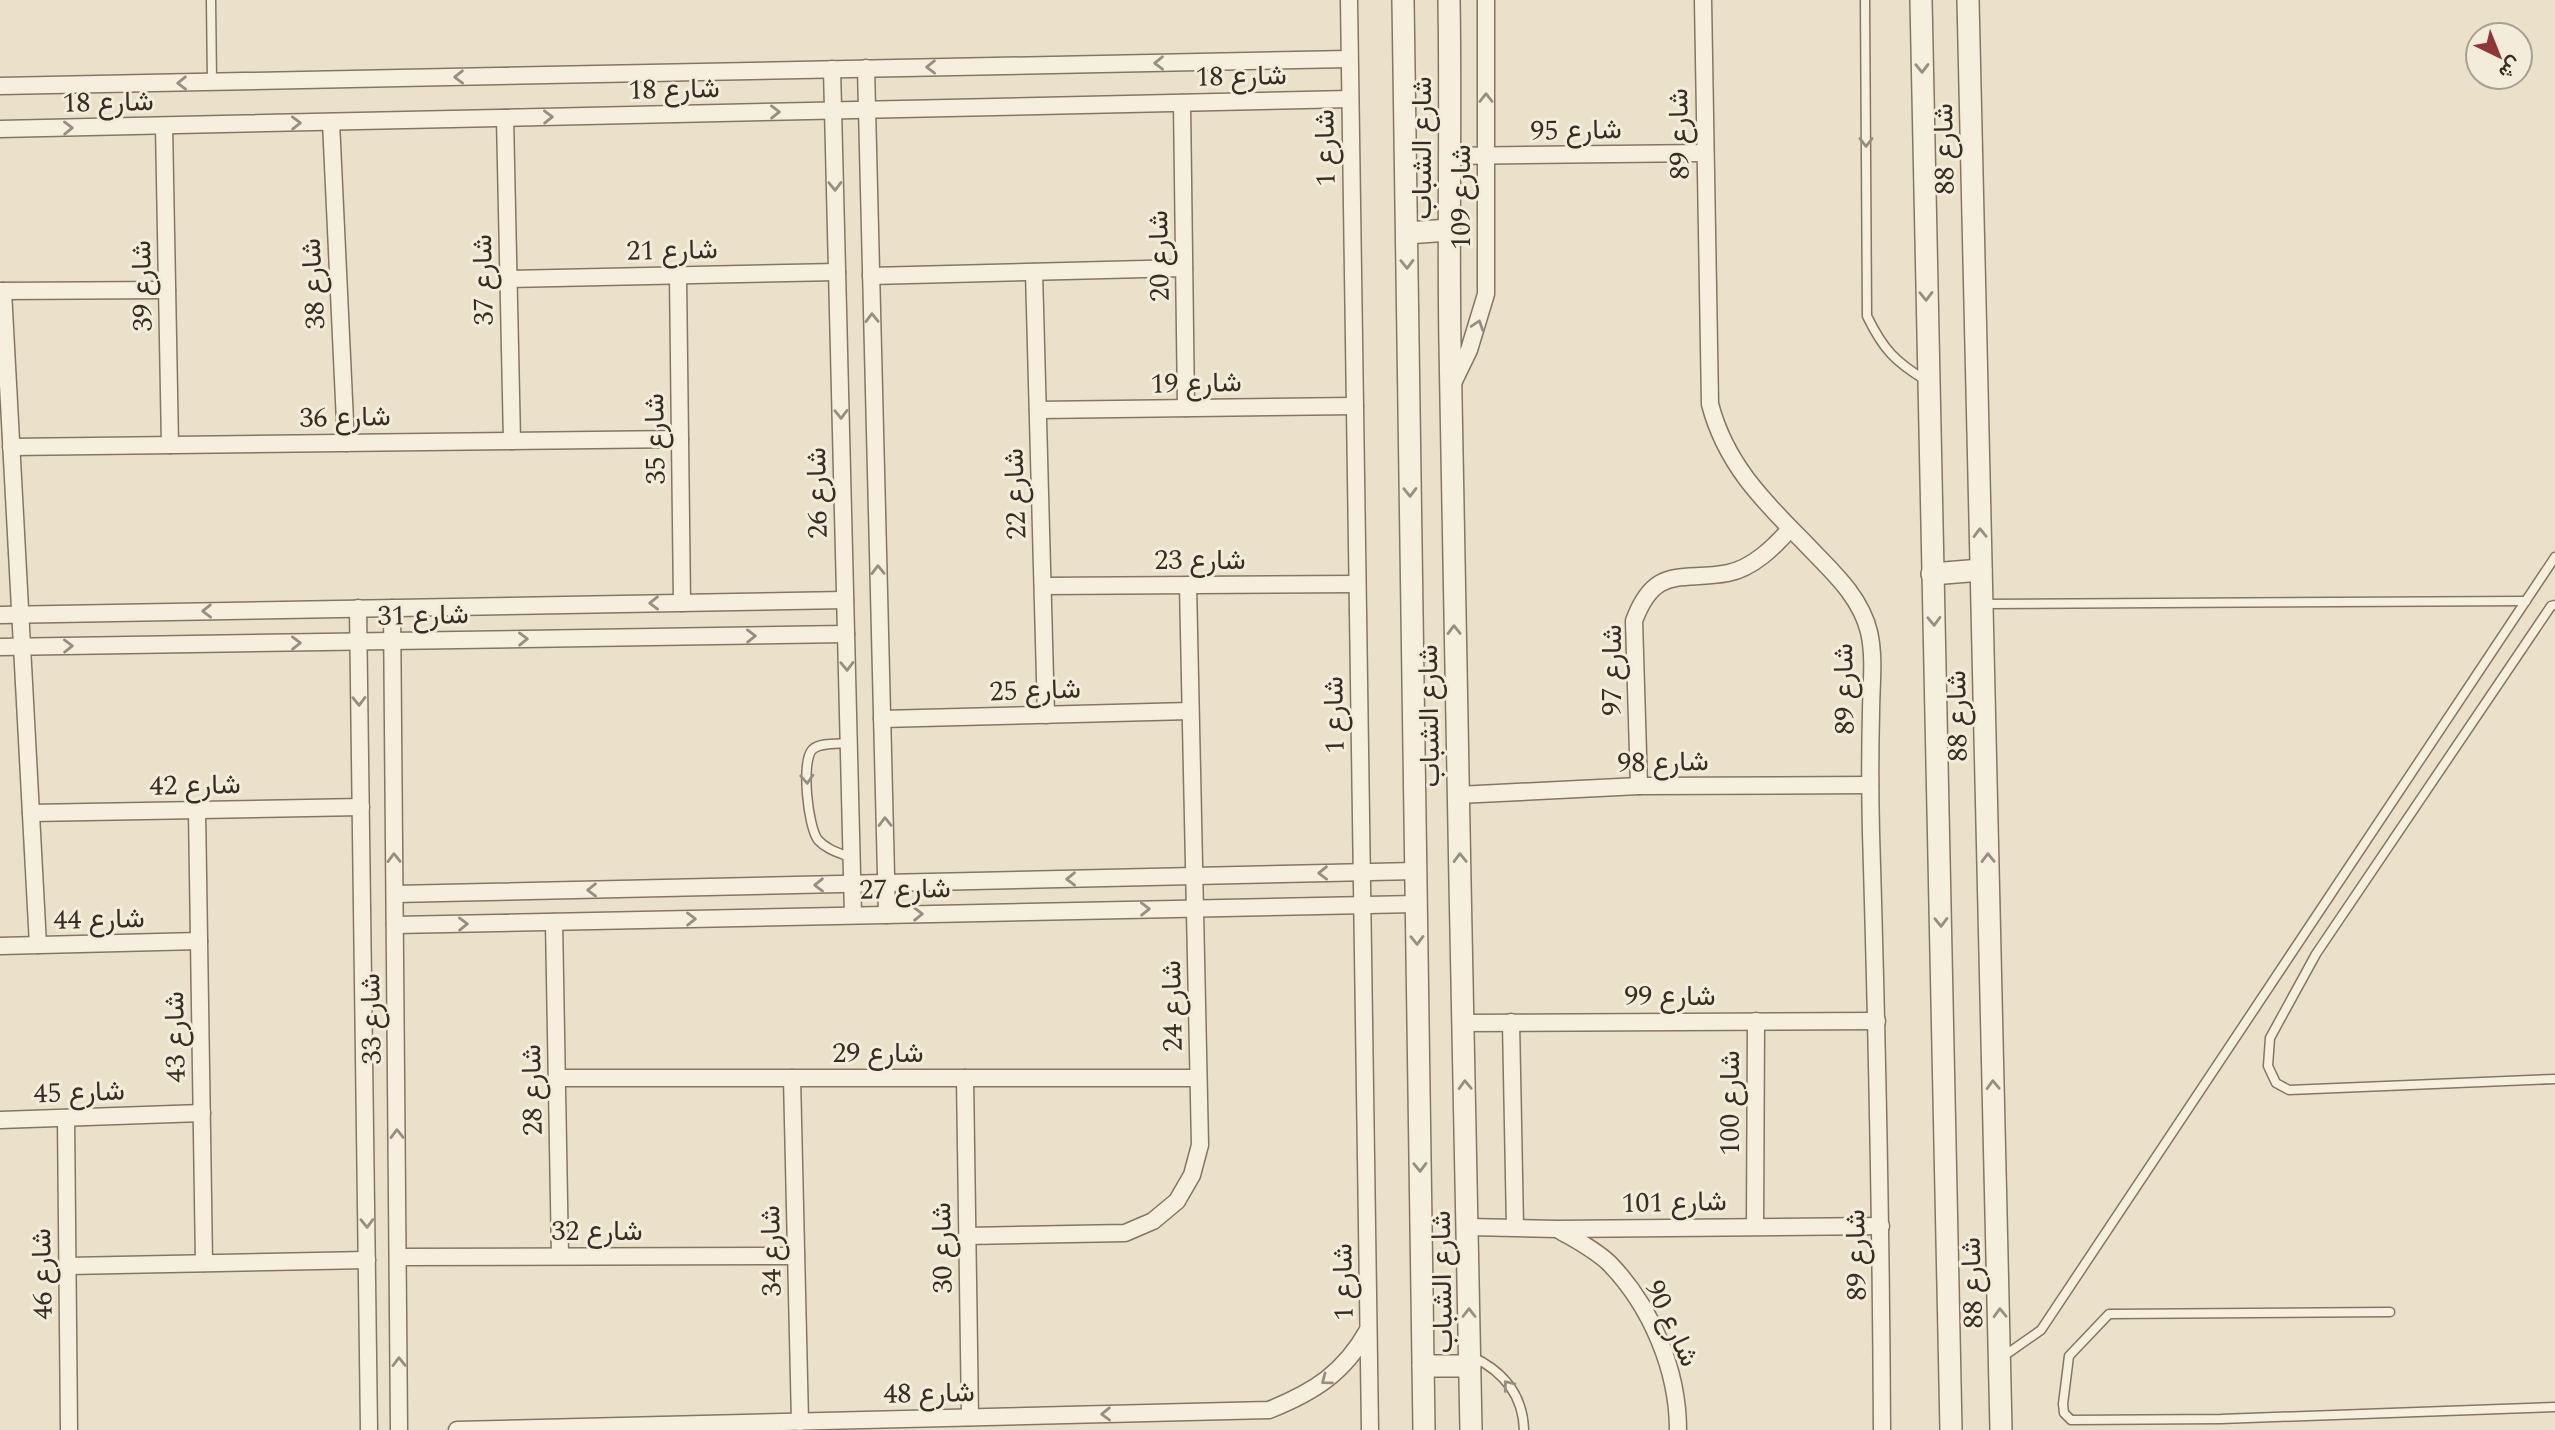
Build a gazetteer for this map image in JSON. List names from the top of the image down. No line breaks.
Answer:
{"streets":{"street":["شارع 18","شارع 95","شارع 89","شارع 1","شارع الشباب","شارع 88","شارع 109","شارع 21","شارع 20","شارع 37","شارع 38","شارع 39","شارع 19","شارع 36","شارع 35","شارع 26","شارع 22","شارع 23","شارع 31","شارع 97","شارع 25","شارع 98","شارع 42","شارع 27","شارع 44","شارع 99","شارع 24","شارع 33","شارع 43","شارع 29","شارع 28","شارع 45","شارع 100","شارع 101","شارع 32","شارع 30","شارع 34","شارع 46","شارع 90","شارع 48"]},"crossings":[["شارع 18","شارع 1"],["شارع 18","شارع 20"],["شارع 18","شارع 37"],["شارع 18","شارع 38"],["شارع 18","شارع 39"],["شارع 18","شارع 26"],["شارع 95","شارع 89"],["شارع 95","شارع الشباب"],["شارع 95","شارع 109"],["شارع 89","شارع 97"],["شارع 89","شارع 98"],["شارع 89","شارع 99"],["شارع 89","شارع 101"],["شارع 1","شارع 19"],["شارع 1","شارع 23"],["شارع 1","شارع 27"],["شارع 1","شارع 48"],["شارع الشباب","شارع 109"],["شارع الشباب","شارع 98"],["شارع الشباب","شارع 27"],["شارع الشباب","شارع 99"],["شارع الشباب","شارع 101"],["شارع 21","شارع 37"],["شارع 21","شارع 35"],["شارع 21","شارع 26"],["شارع 20","شارع 19"],["شارع 37","شارع 36"],["شارع 38","شارع 36"],["شارع 39","شارع 36"],["شارع 19","شارع 22"],["شارع 36","شارع 35"],["شارع 35","شارع 31"],["شارع 26","شارع 31"],["شارع 26","شارع 27"],["شارع 22","شارع 23"],["شارع 22","شارع 25"],["شارع 23","شارع 24"],["شارع 31","شارع 33"],["شارع 97","شارع 98"],["شارع 25","شارع 24"],["شارع 42","شارع 33"],["شارع 42","شارع 43"],["شارع 27","شارع 24"],["شارع 27","شارع 33"],["شارع 27","شارع 28"],["شارع 44","شارع 43"],["شارع 99","شارع 100"],["شارع 24","شارع 29"],["شارع 24","شارع 30"],["شارع 33","شارع 32"],["شارع 43","شارع 45"],["شارع 29","شارع 28"],["شارع 29","شارع 30"],["شارع 29","شارع 34"],["شارع 28","شارع 32"],["شارع 45","شارع 46"],["شارع 100","شارع 101"],["شارع 101","شارع 90"],["شارع 32","شارع 34"],["شارع 30","شارع 48"],["شارع 34","شارع 48"]],"one_way":["شارع 109","شارع 48"],"north":"bottom right"}
